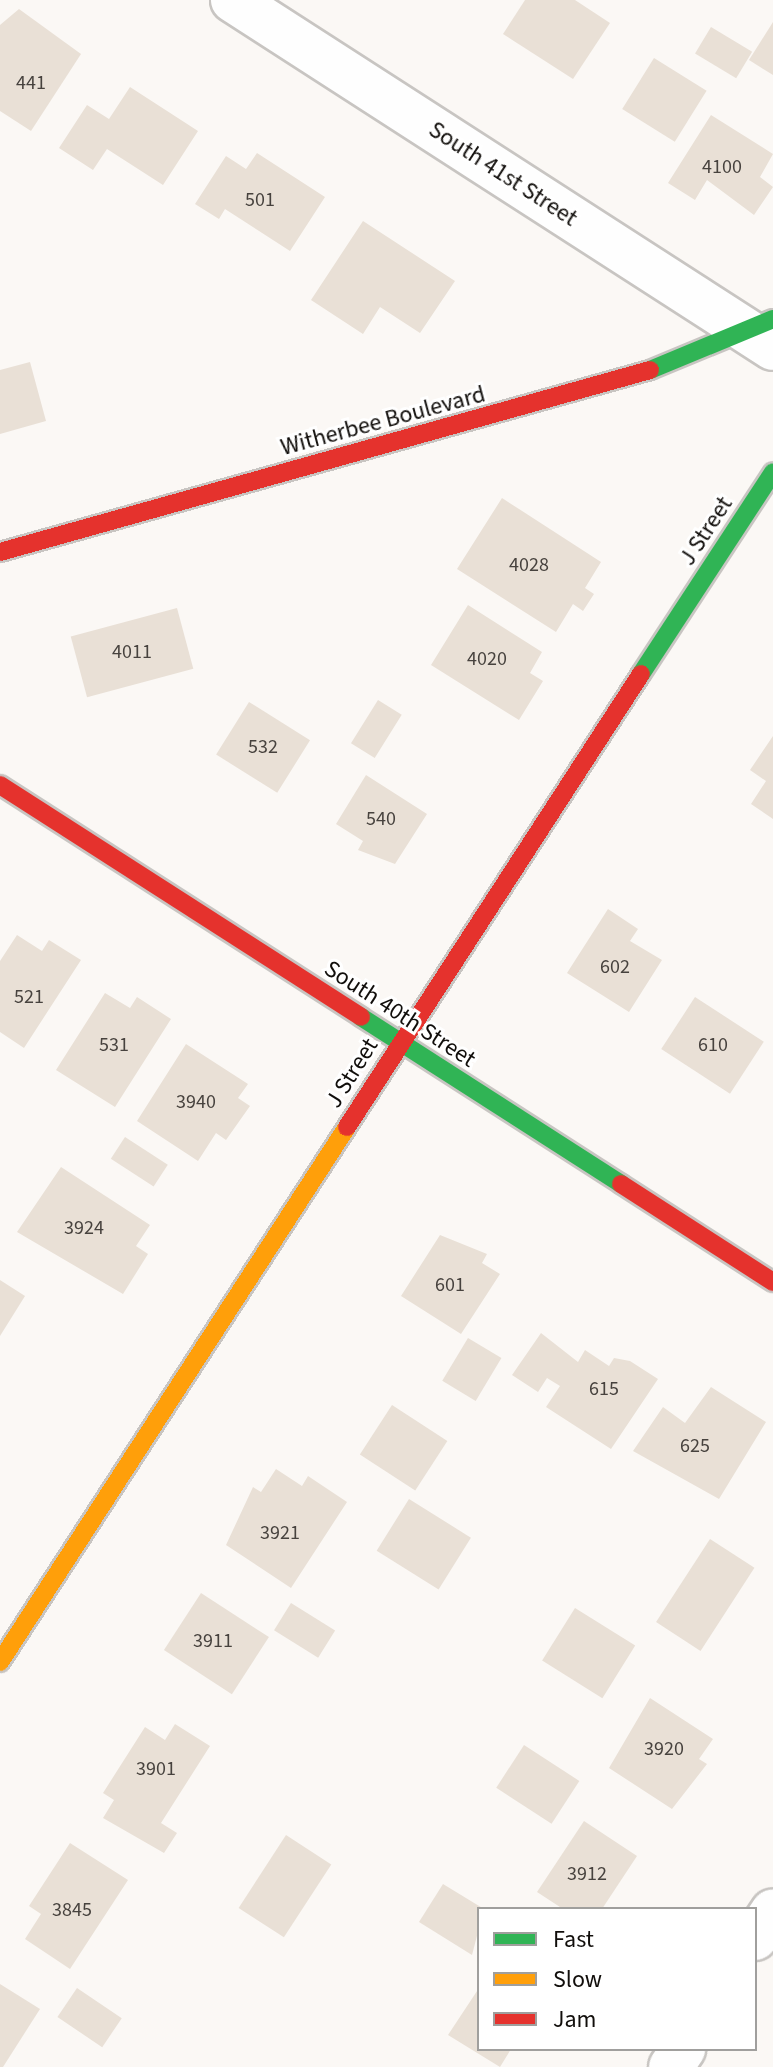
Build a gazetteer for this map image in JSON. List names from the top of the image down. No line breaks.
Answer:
{"streets":{"street":["South 41st Street","Witherbee Boulevard","J Street","South 40th Street"]},"crossings":[["South 41st Street","Witherbee Boulevard"],["J Street","South 40th Street"]],"house_numbers":["441","4100","501","4028","4011","4020","532","540","602","521","531","610","3940","3924","601","615","625","3921","3911","3920","3901","3912","3845"],"legend":["Fast","Slow","Jam"]}
